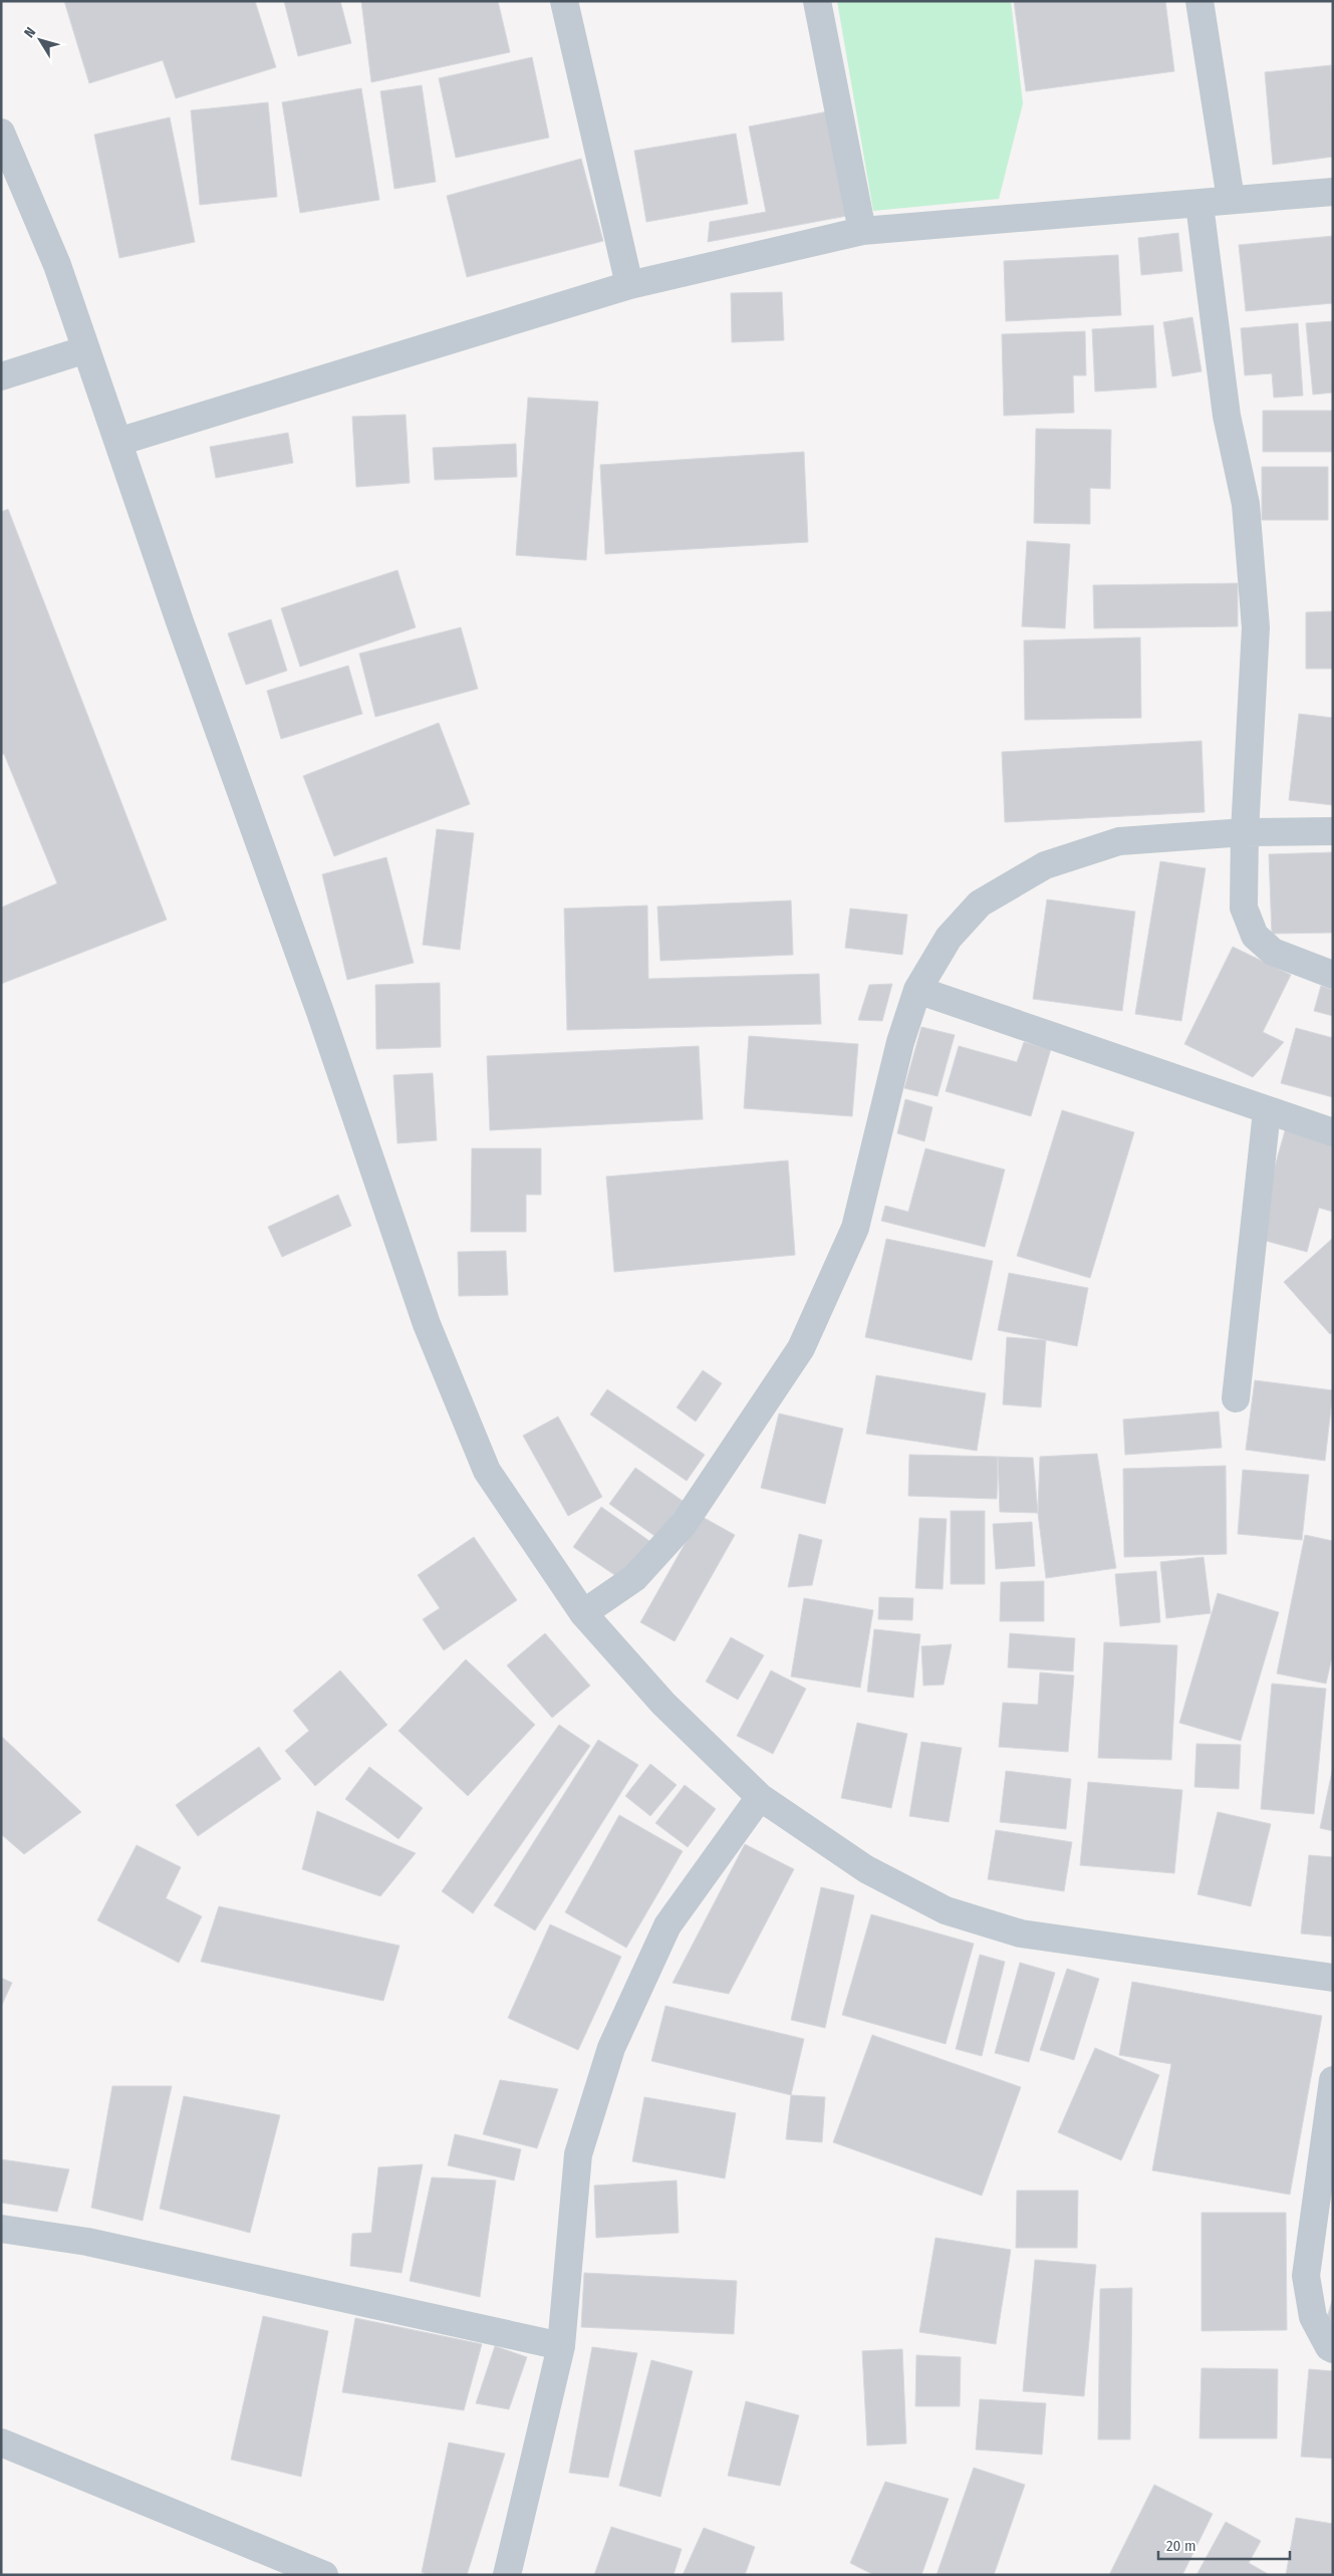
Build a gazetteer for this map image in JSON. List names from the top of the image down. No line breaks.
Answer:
{"scale_bar":"20 m","north":"top left"}
